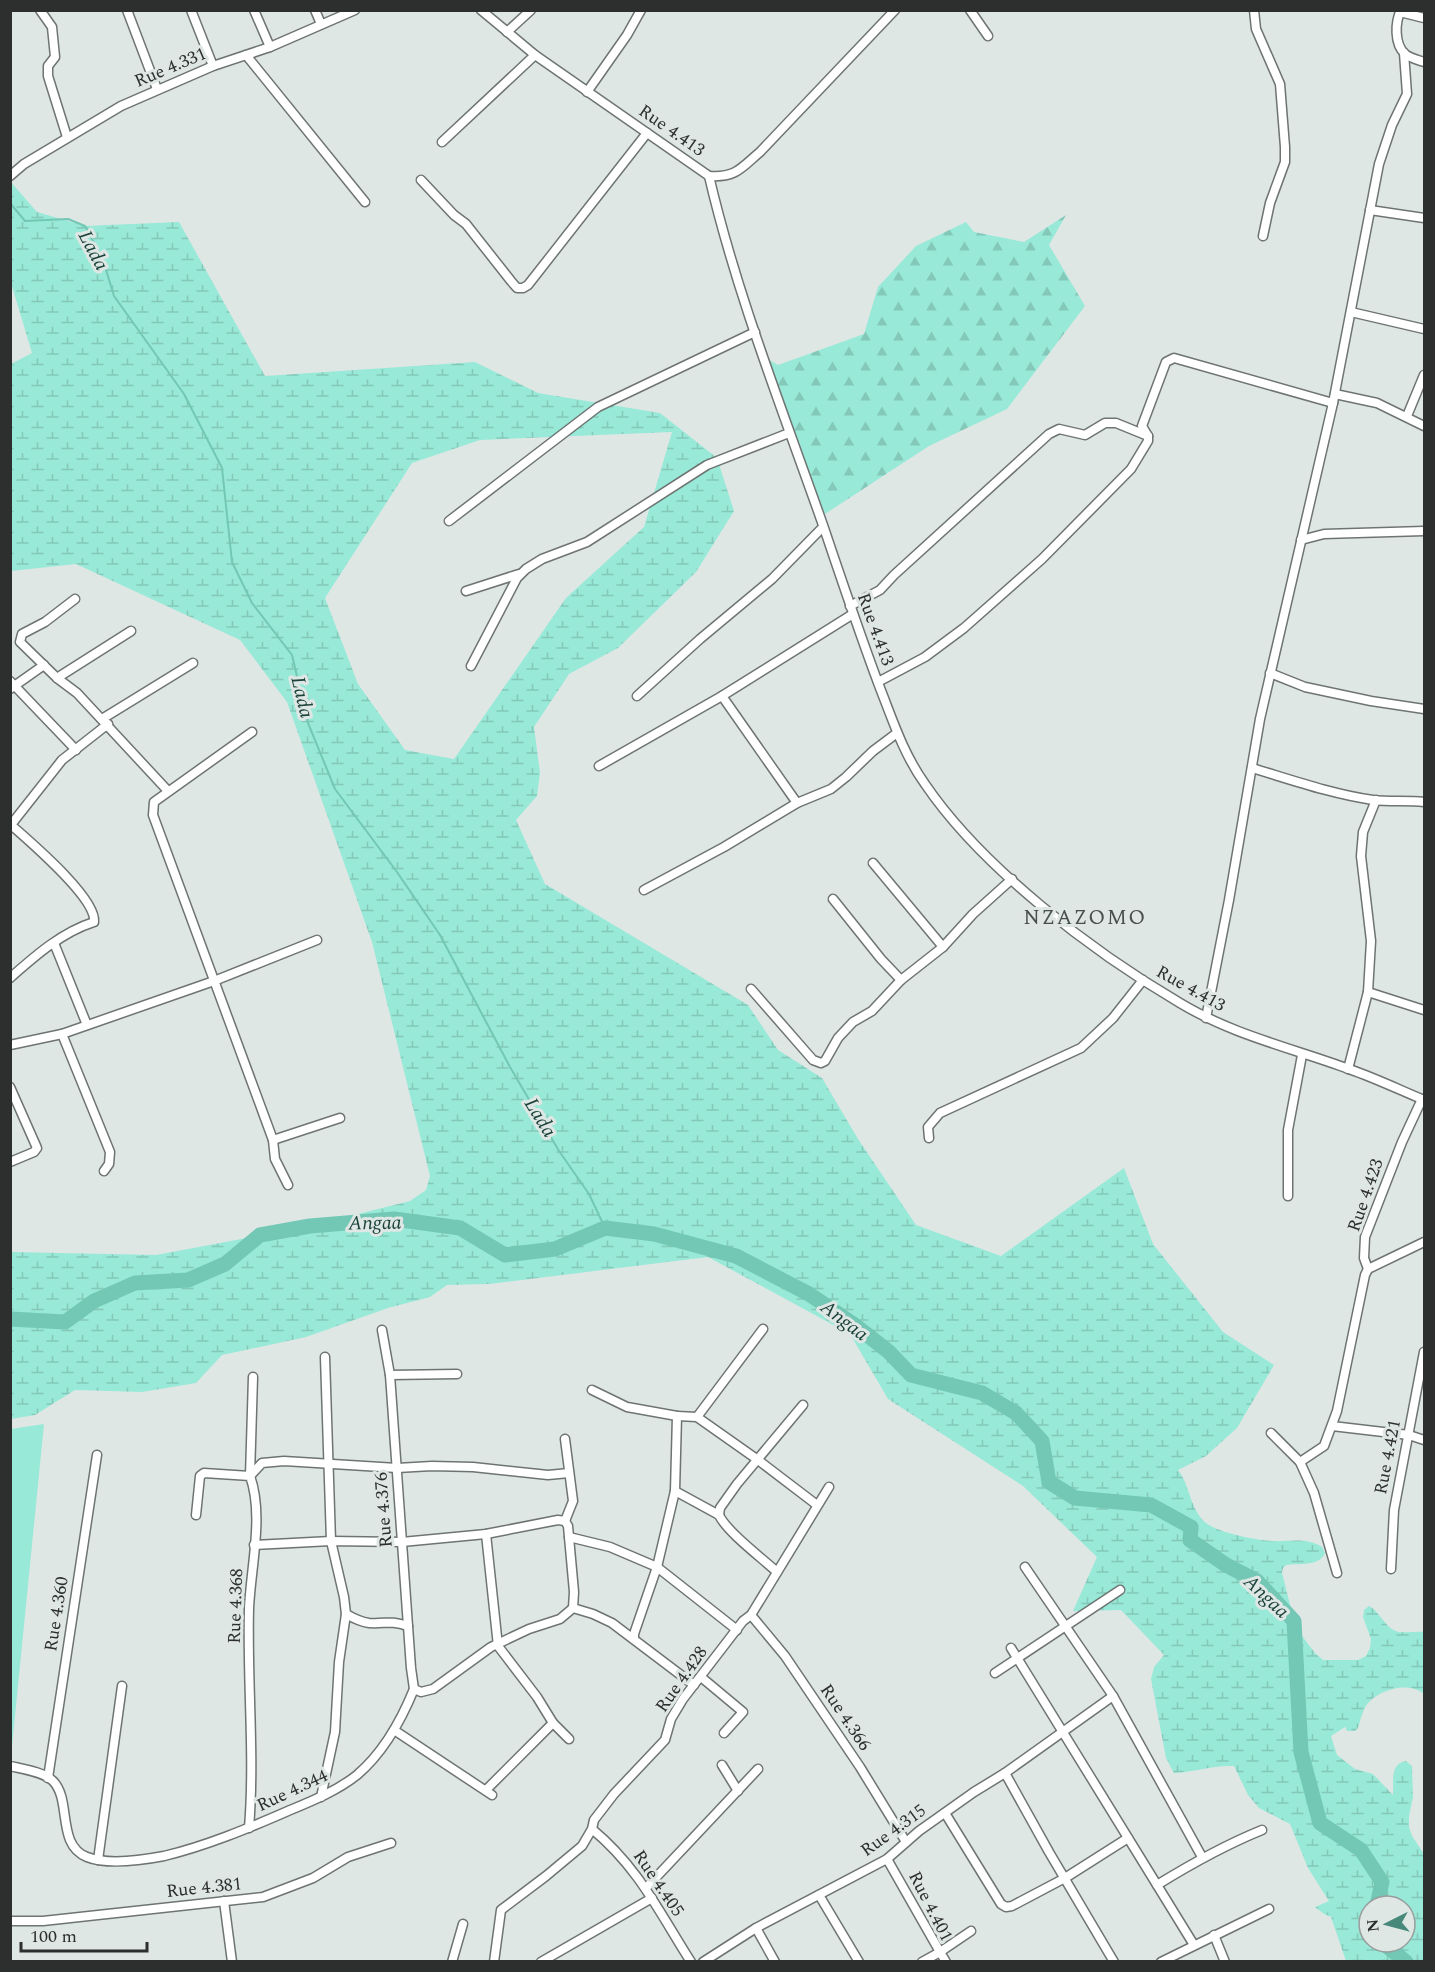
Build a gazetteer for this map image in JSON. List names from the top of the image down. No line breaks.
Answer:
{"streets":{"street":["Rue 4.331","Rue 4.413","Rue 4.423","Rue 4.421","Rue 4.376","Rue 4.368","Rue 4.360","Rue 4.428","Rue 4.366","Rue 4.344","Rue 4.315","Rue 4.405","Rue 4.381","Rue 4.401"]},"crossings":[["Rue 4.413","Rue 4.423"],["Rue 4.376","Rue 4.344"],["Rue 4.368","Rue 4.344"],["Rue 4.360","Rue 4.344"],["Rue 4.428","Rue 4.366"],["Rue 4.428","Rue 4.405"],["Rue 4.366","Rue 4.315"],["Rue 4.315","Rue 4.401"]],"districts":["NZAZOMO"],"water":["Lada","Angaa"],"scale_bar":"100 m","north":"left"}
